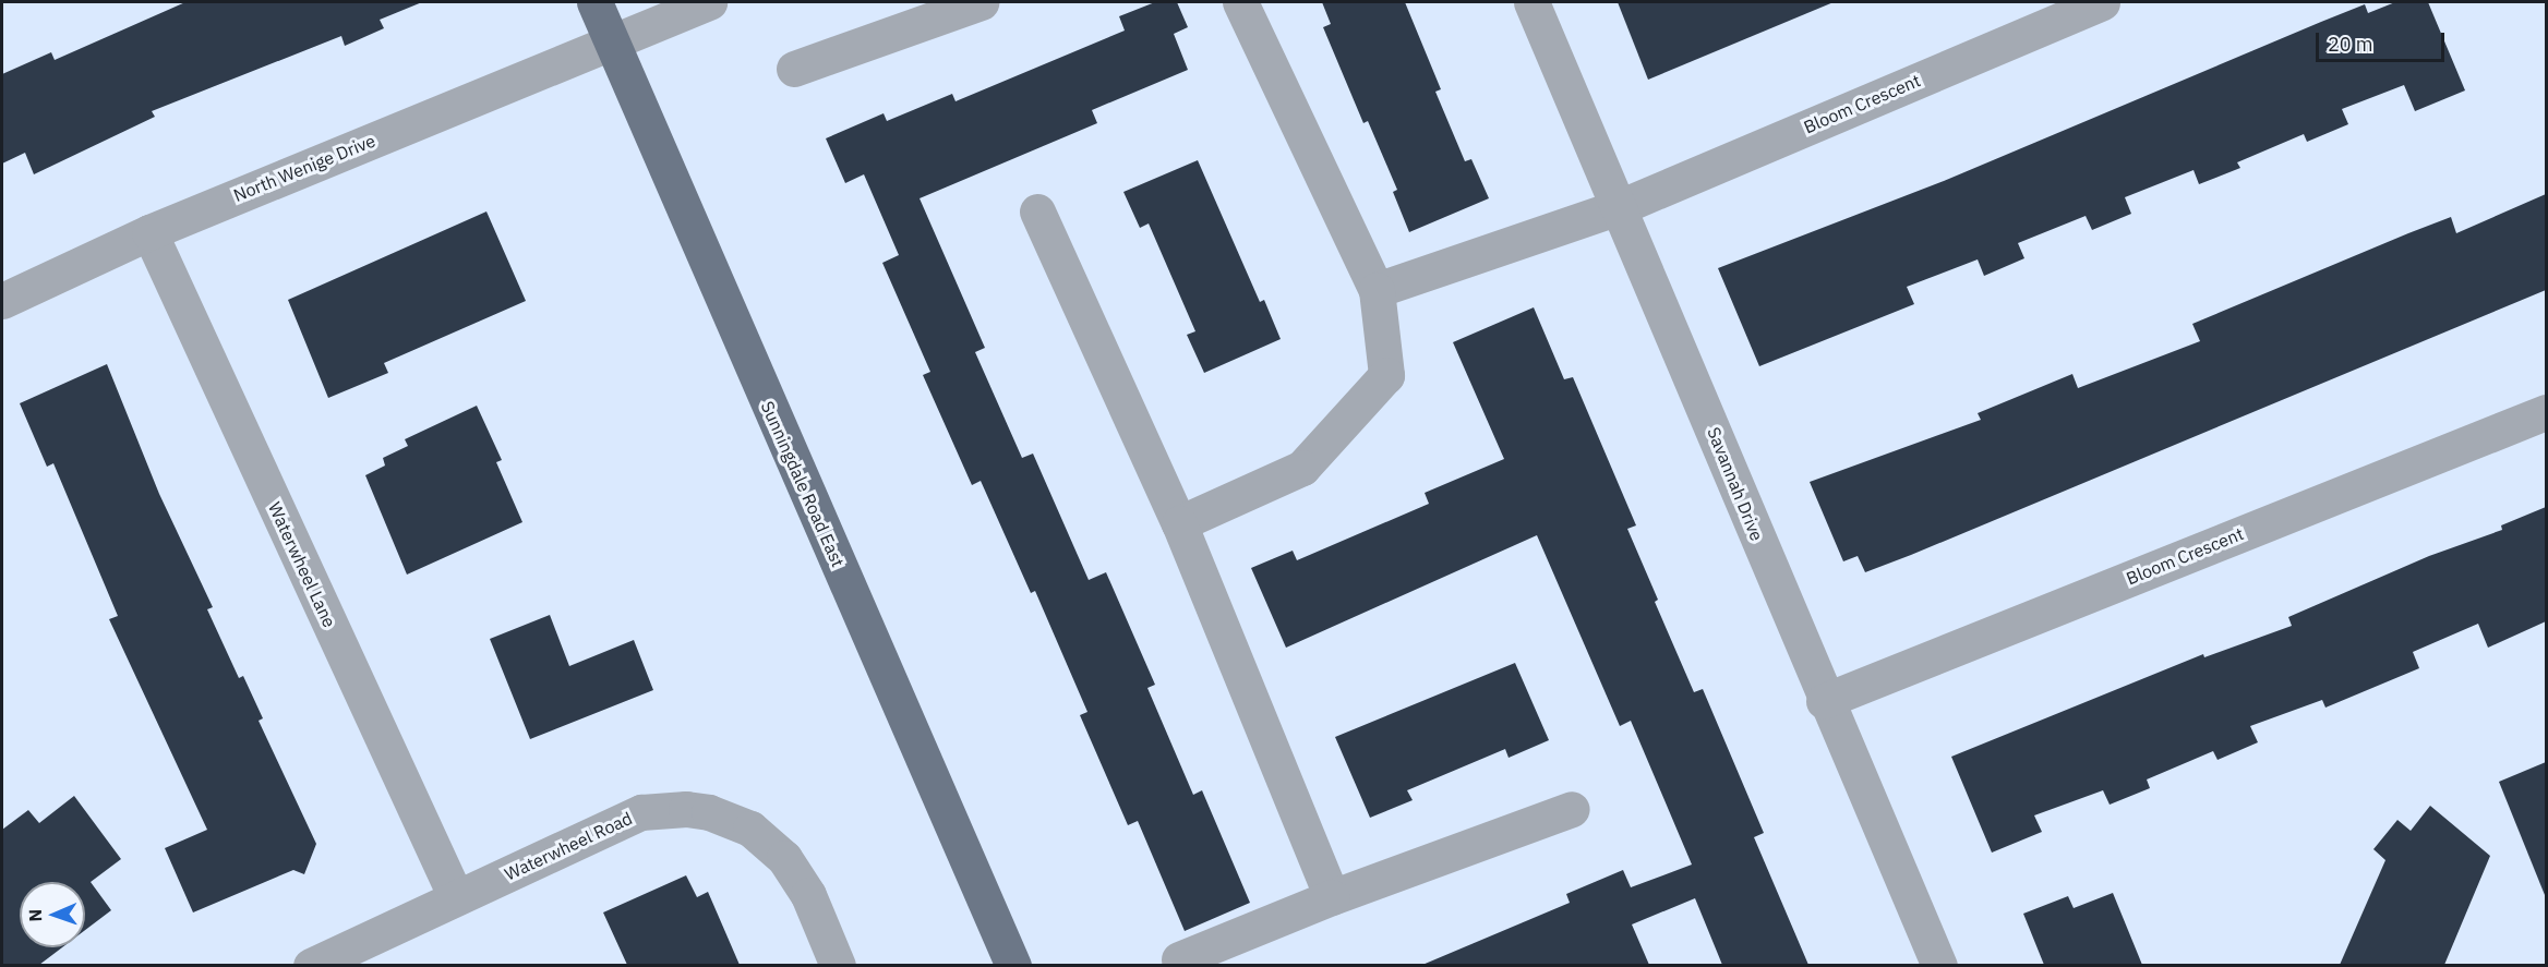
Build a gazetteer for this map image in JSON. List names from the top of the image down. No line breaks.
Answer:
{"streets":{"main road":["Sunningdale Road East"],"street":["Bloom Crescent","North Wenige Drive","Savannah Drive","Waterwheel Lane","Waterwheel Road"]},"crossings":[["Bloom Crescent","Savannah Drive"],["North Wenige Drive","Sunningdale Road East"],["North Wenige Drive","Waterwheel Lane"],["Waterwheel Lane","Waterwheel Road"]],"scale_bar":"20 m","north":"left"}
